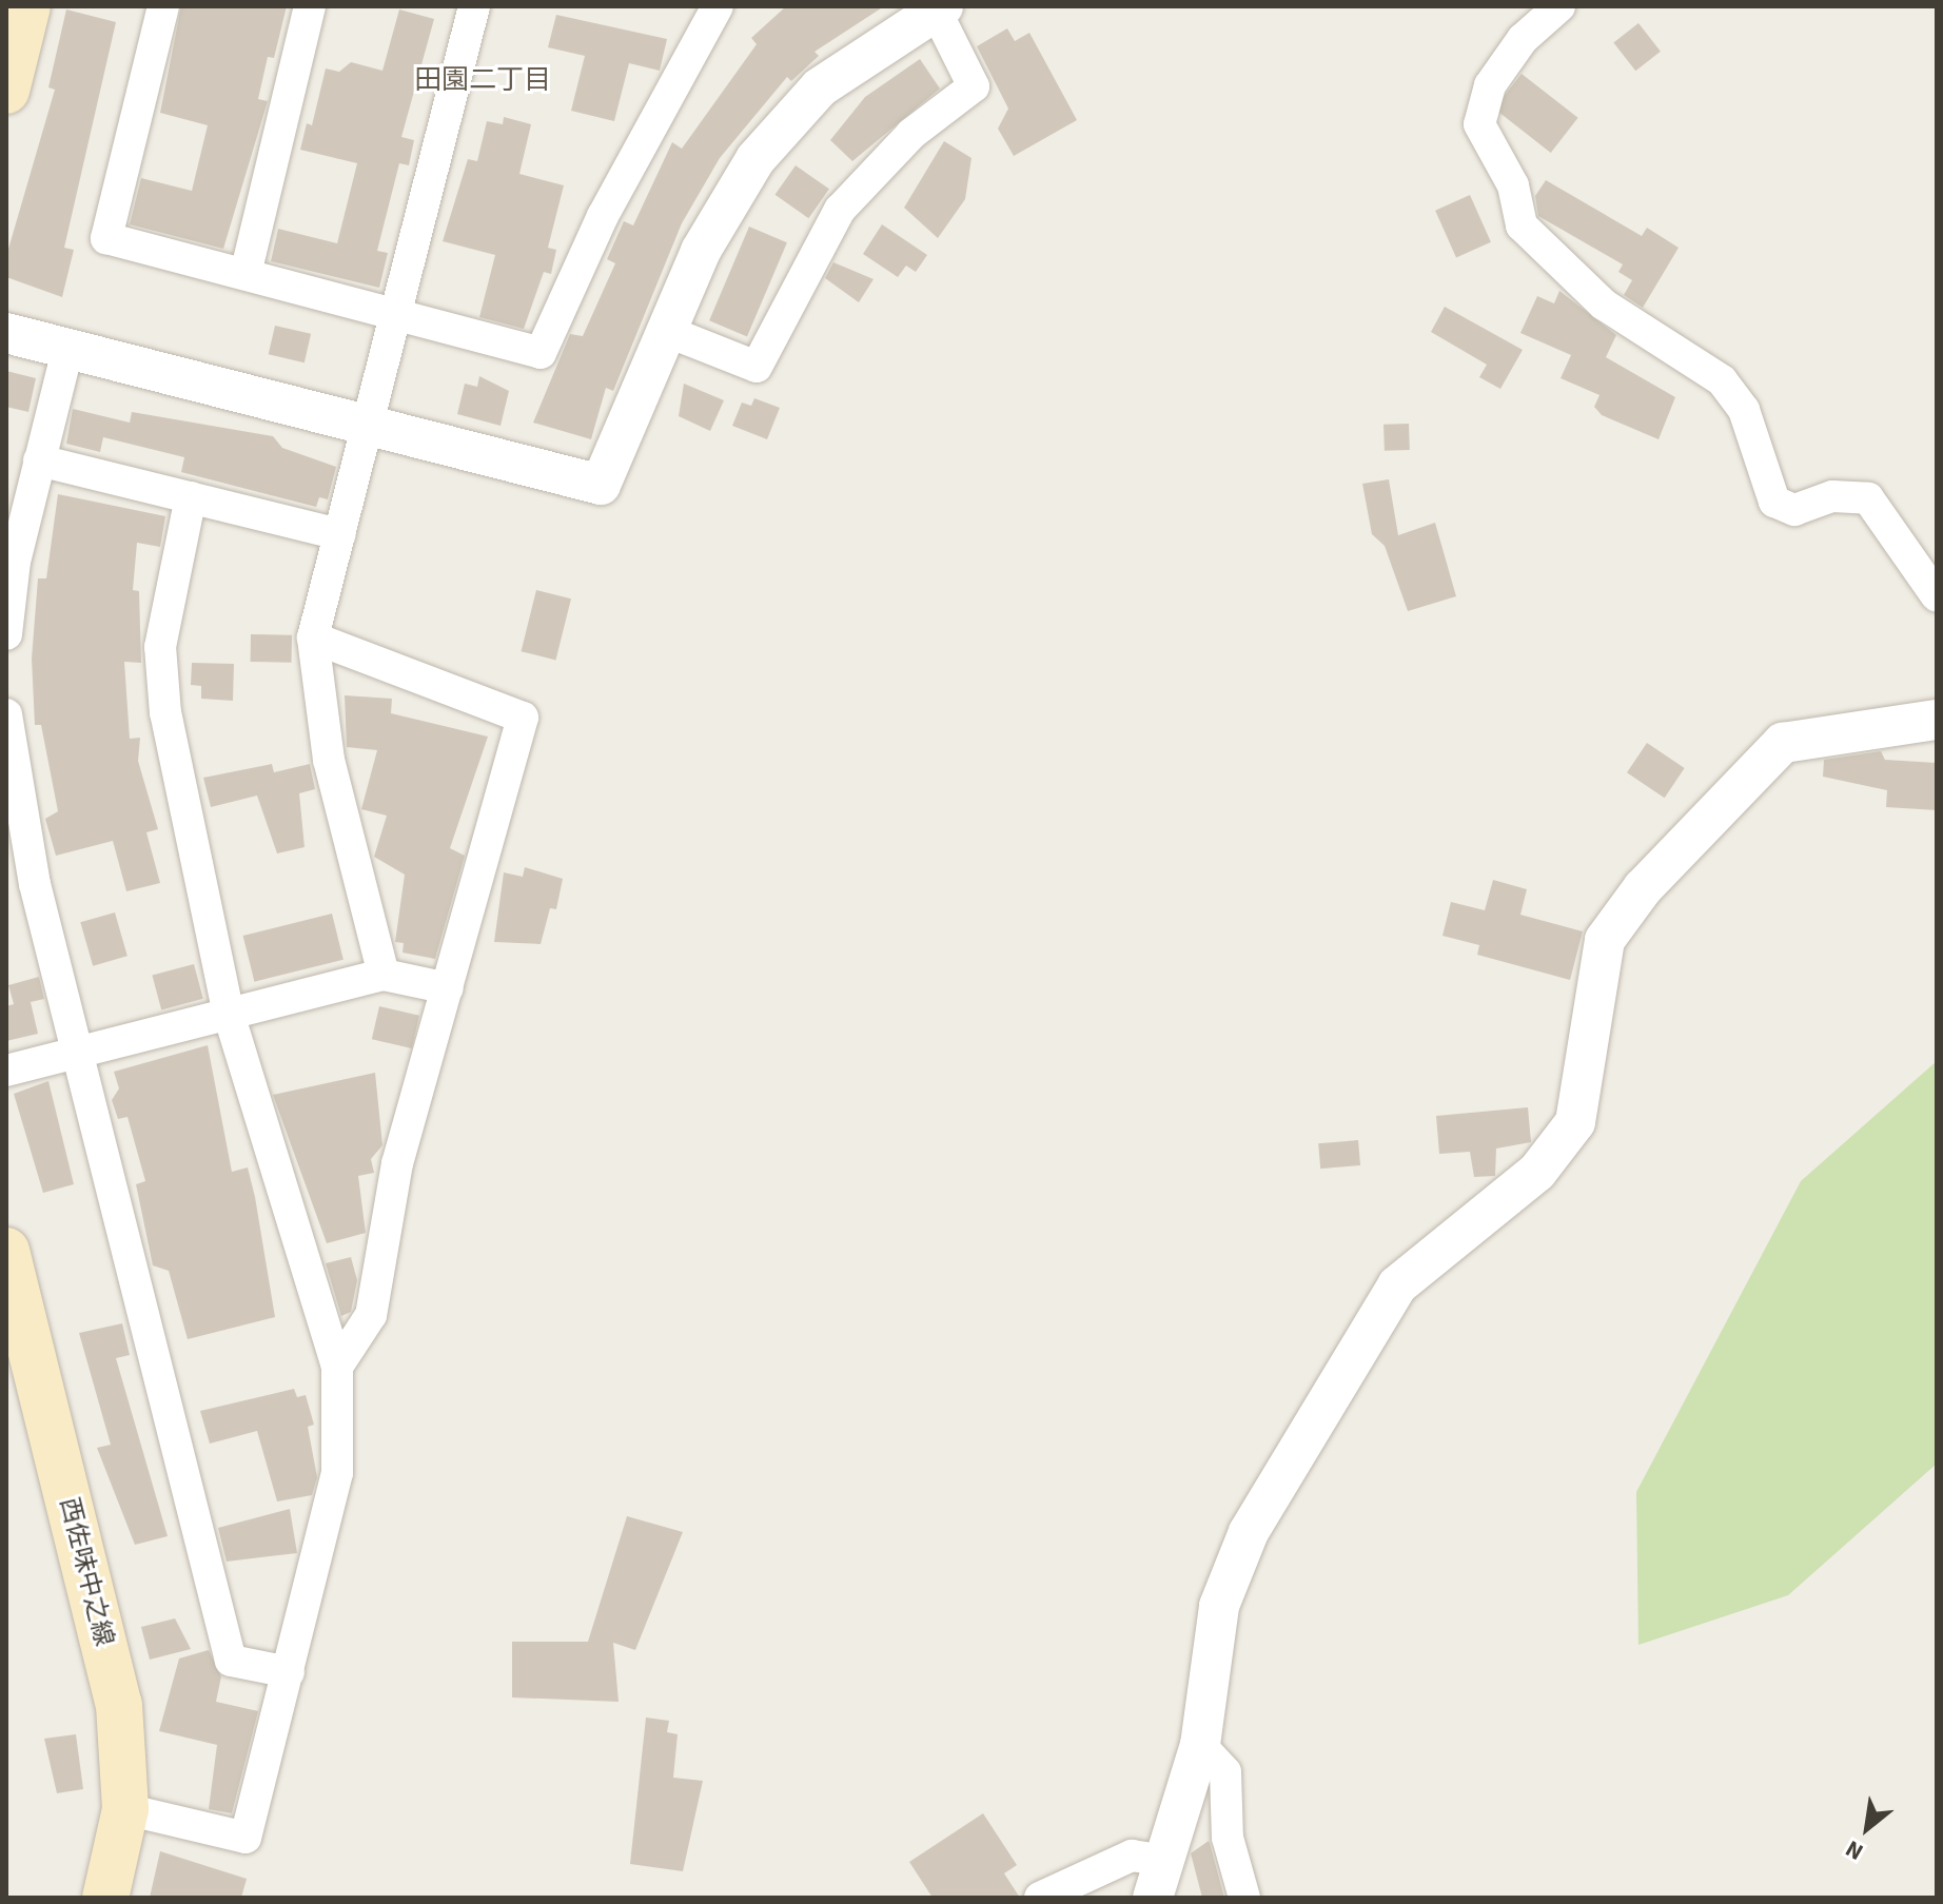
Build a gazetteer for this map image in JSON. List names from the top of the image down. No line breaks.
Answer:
{"streets":{"main road":["西佐味中之線"]},"districts":["田園二丁目"],"north":"bottom left"}
